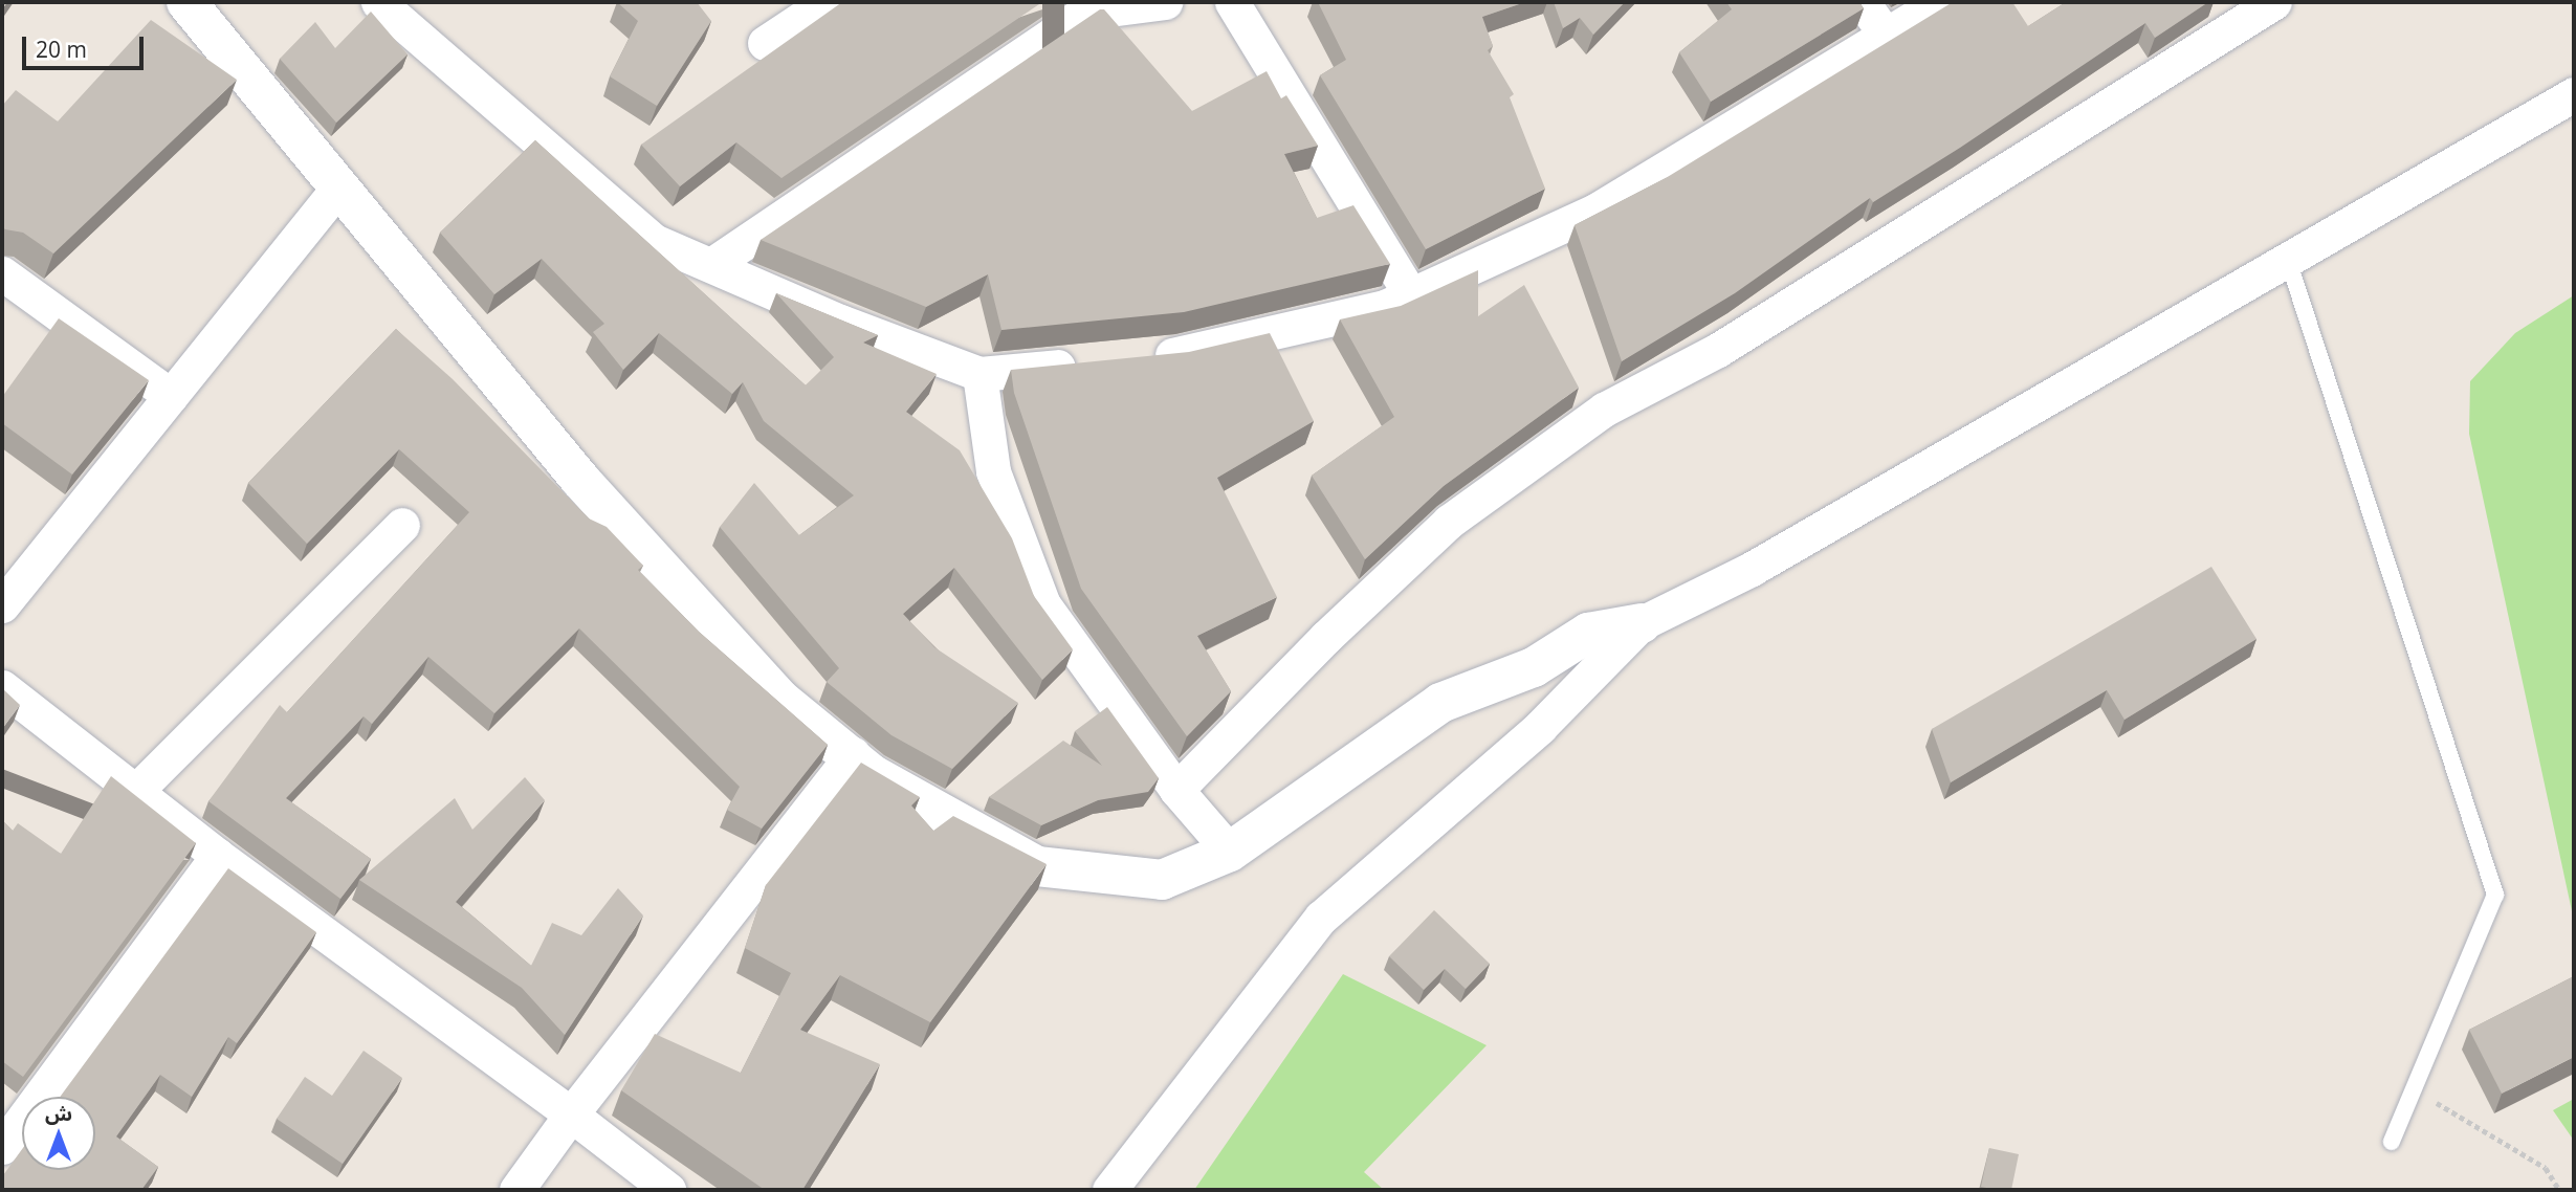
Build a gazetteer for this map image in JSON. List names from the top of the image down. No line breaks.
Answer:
{"scale_bar":"20 m","north":"top"}
